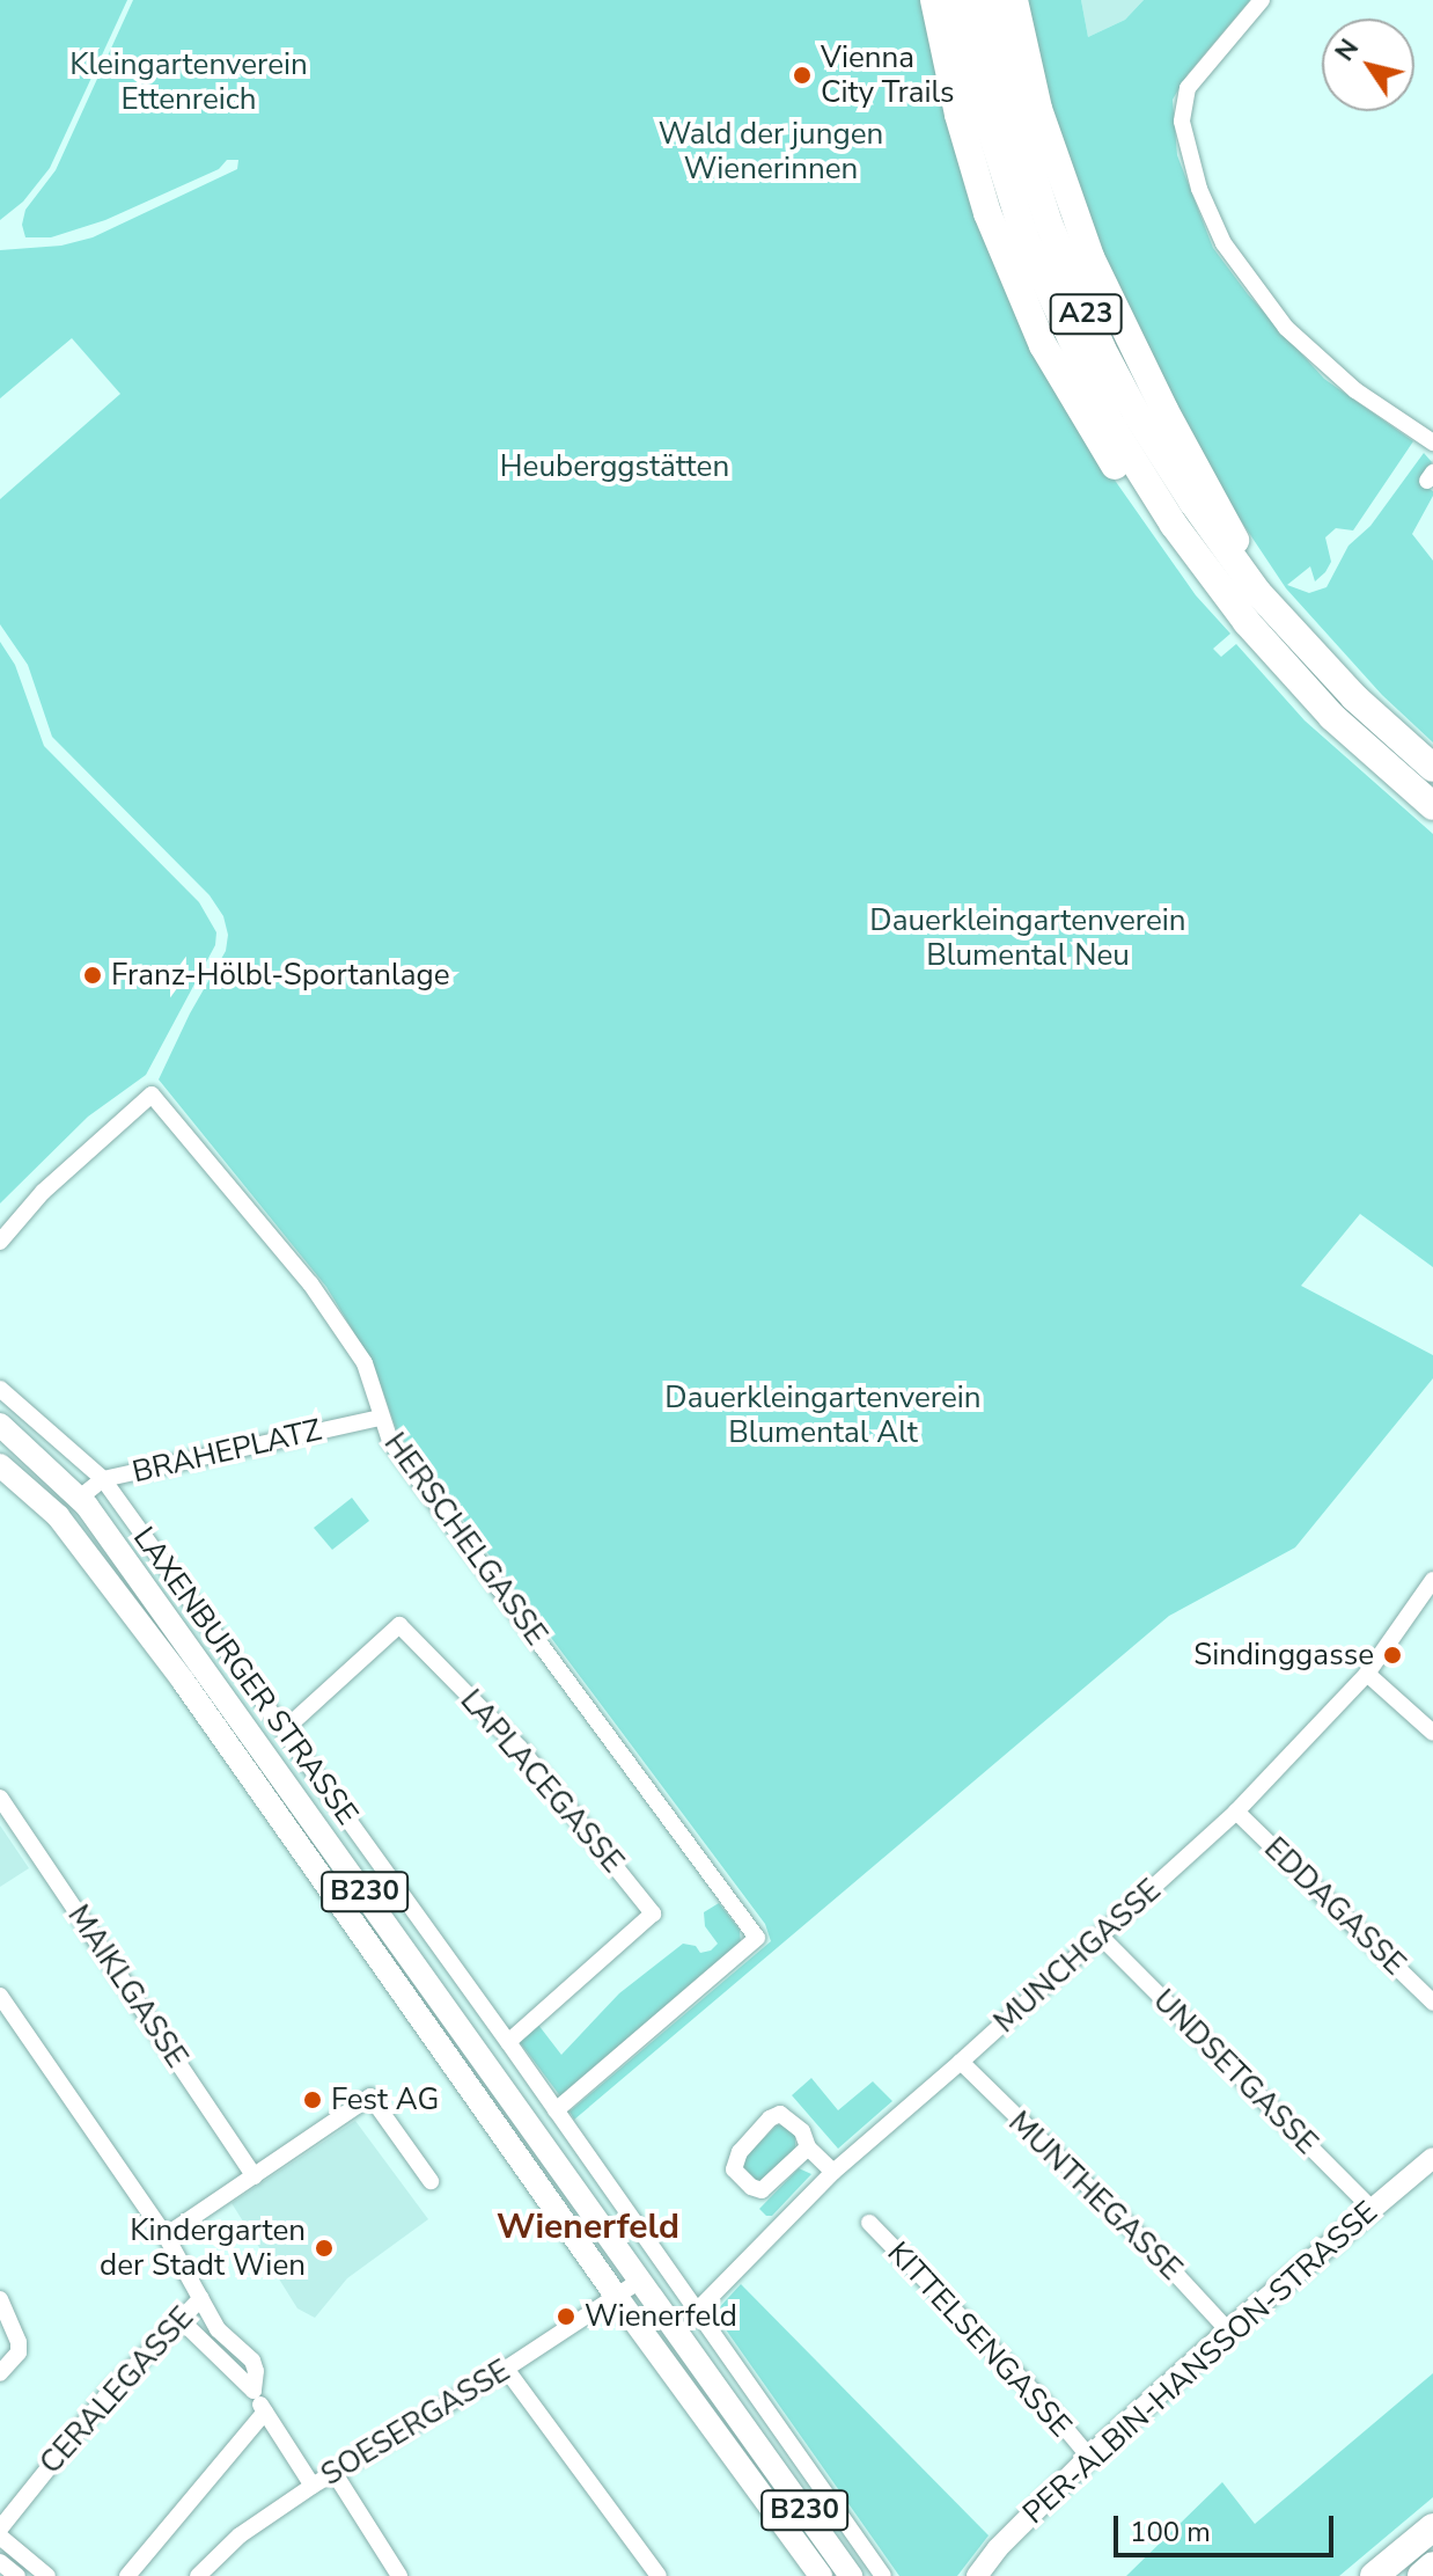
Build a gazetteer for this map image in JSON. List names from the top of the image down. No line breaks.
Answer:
{"streets":{"highway":["A23"],"main road":["LAXENBURGER STRASSE","B230"],"street":["BRAHEPLATZ","HERSCHELGASSE","LAPLACEGASSE","EDDAGASSE","MUNCHGASSE","MAIKLGASSE","UNDSETGASSE","MUNTHEGASSE","KITTELSENGASSE","PER-ALBIN-HANSSON-STRASSE","CERALEGASSE","SOESERGASSE"]},"crossings":[["BRAHEPLATZ","HERSCHELGASSE"],["BRAHEPLATZ","LAXENBURGER STRASSE"],["HERSCHELGASSE","LAXENBURGER STRASSE"],["LAXENBURGER STRASSE","LAPLACEGASSE"],["LAXENBURGER STRASSE","MUNCHGASSE"],["LAXENBURGER STRASSE","SOESERGASSE"],["EDDAGASSE","MUNCHGASSE"],["MUNCHGASSE","UNDSETGASSE"],["MUNCHGASSE","MUNTHEGASSE"],["UNDSETGASSE","PER-ALBIN-HANSSON-STRASSE"],["MUNTHEGASSE","PER-ALBIN-HANSSON-STRASSE"],["KITTELSENGASSE","PER-ALBIN-HANSSON-STRASSE"]],"districts":["Wienerfeld"],"parks":["Kleingartenverein Ettenreich","Wald der jungen Wienerinnen","Heuberggstätten","Dauerkleingartenverein Blumental Neu","Dauerkleingartenverein Blumental Alt"],"places":["Vienna City Trails","Franz-Hölbl-Sportanlage","Sindinggasse","Fest AG","Kindergarten der Stadt Wien","Wienerfeld"],"scale_bar":"100 m","north":"top left"}
